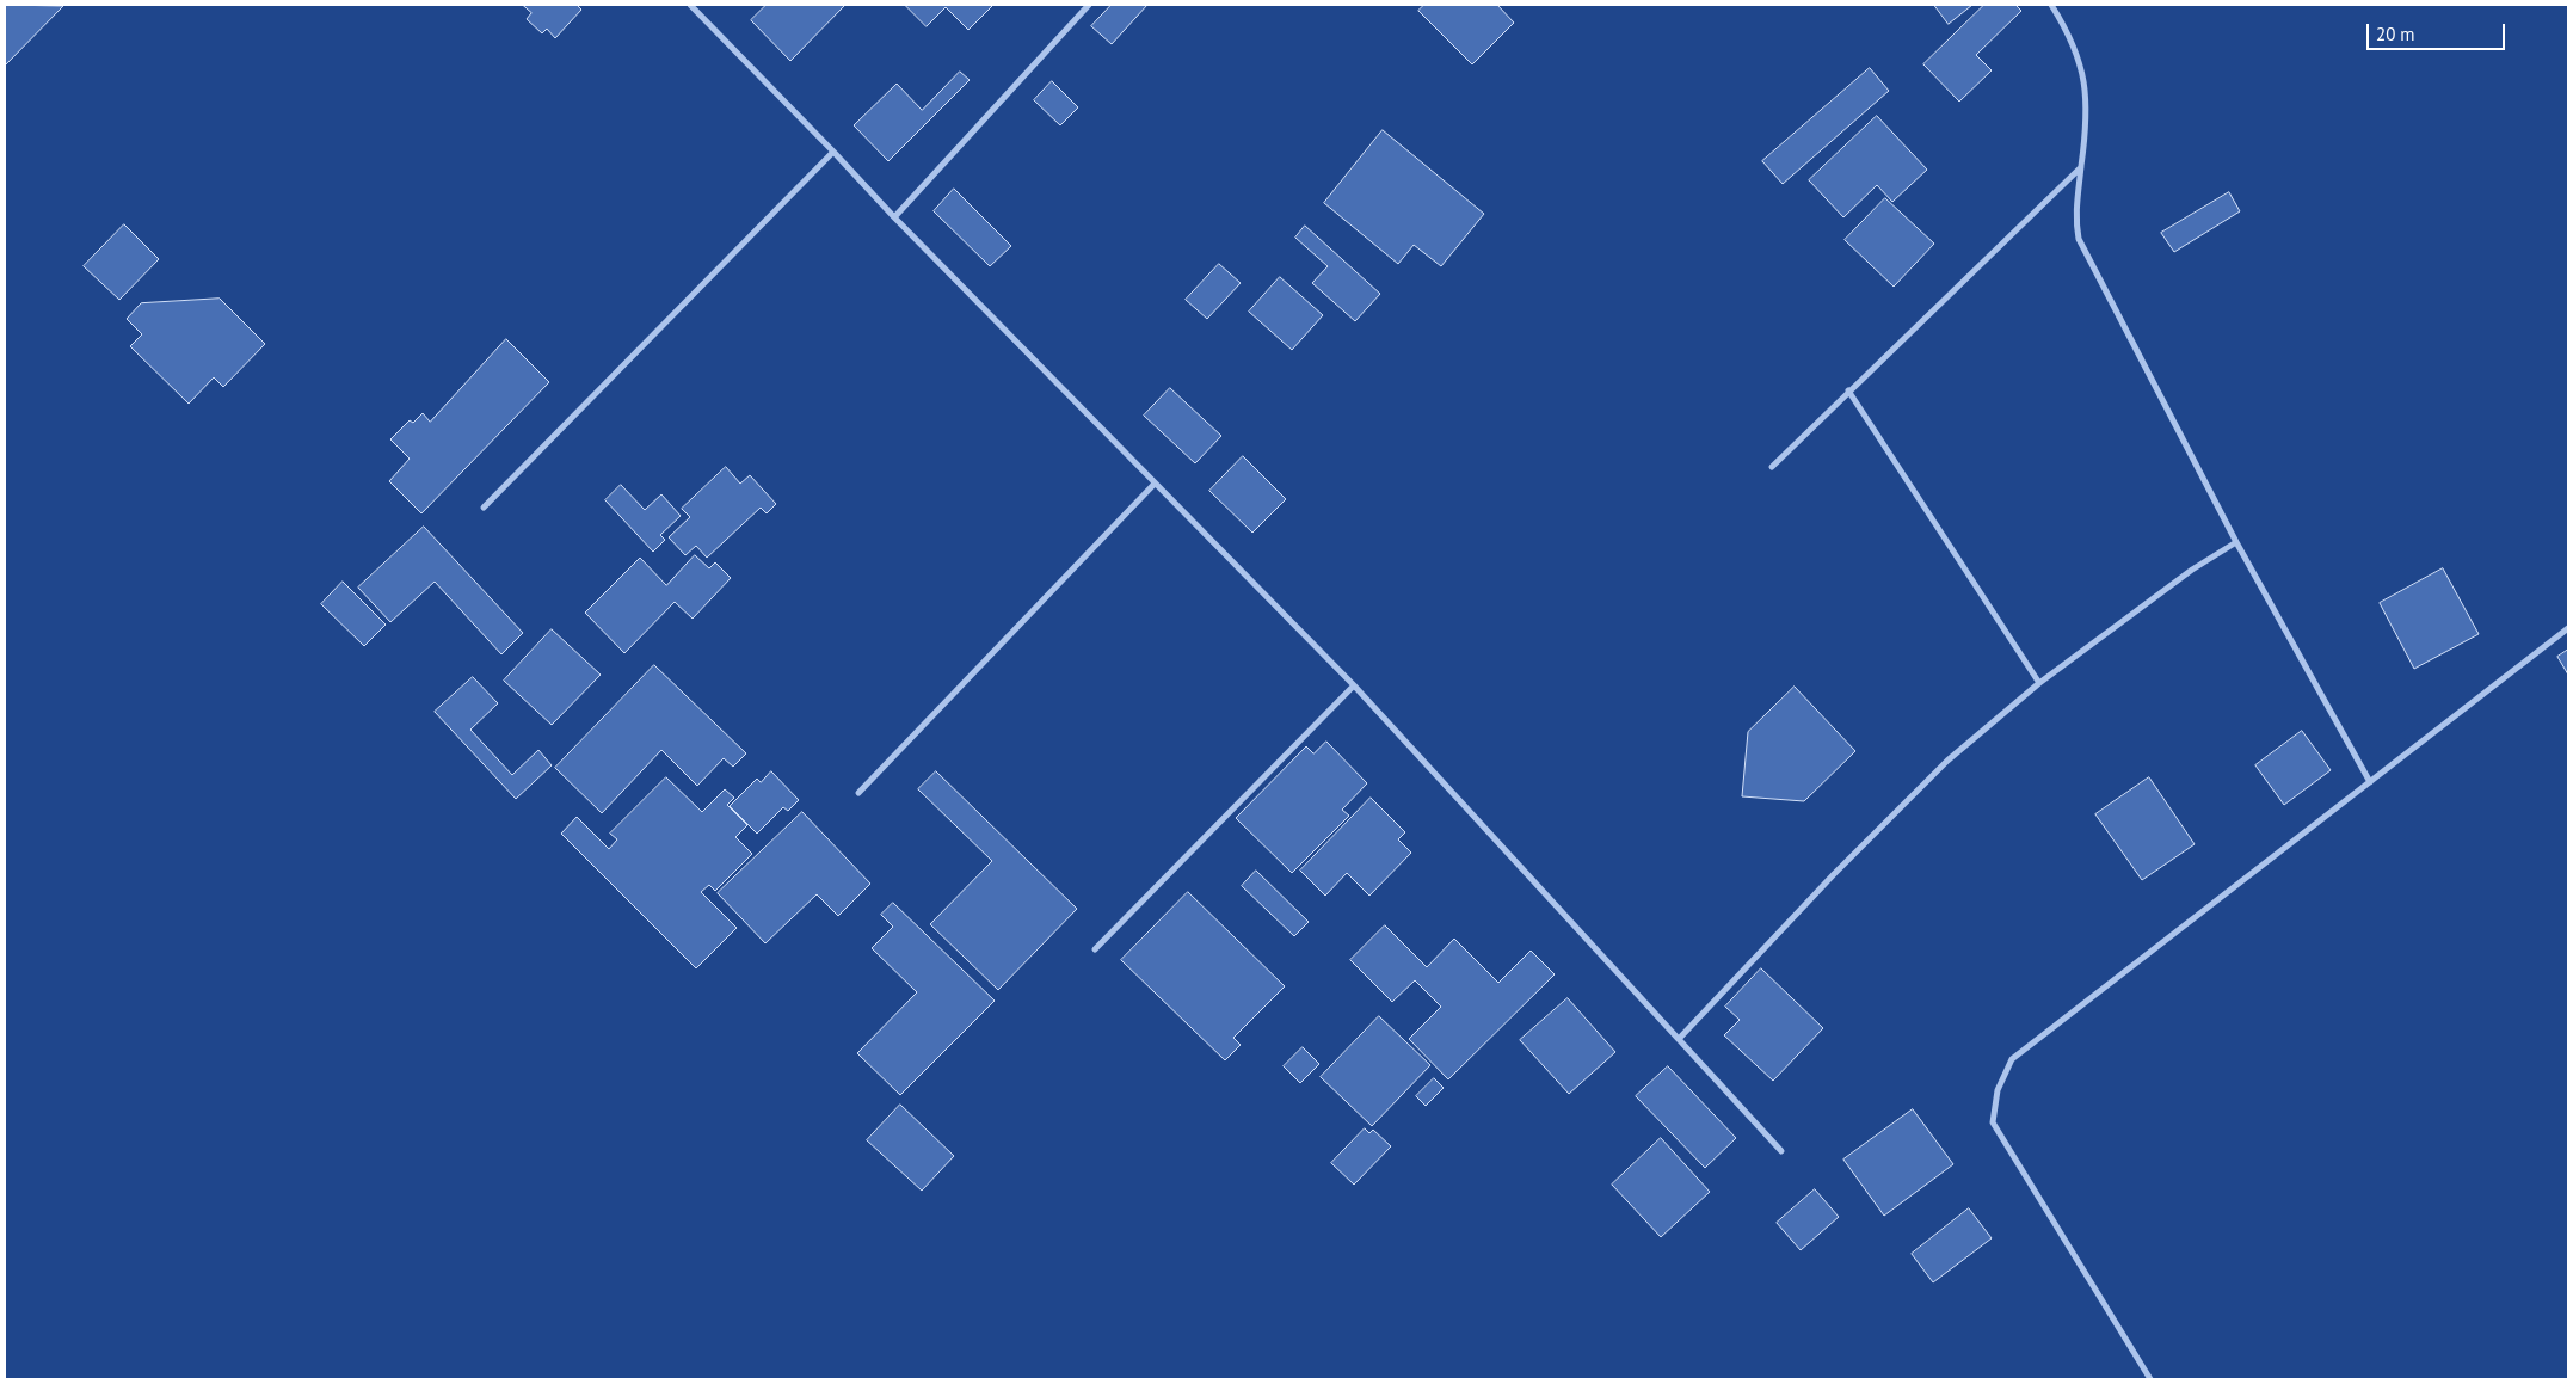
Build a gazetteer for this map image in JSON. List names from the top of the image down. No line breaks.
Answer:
{"scale_bar":"20 m"}
